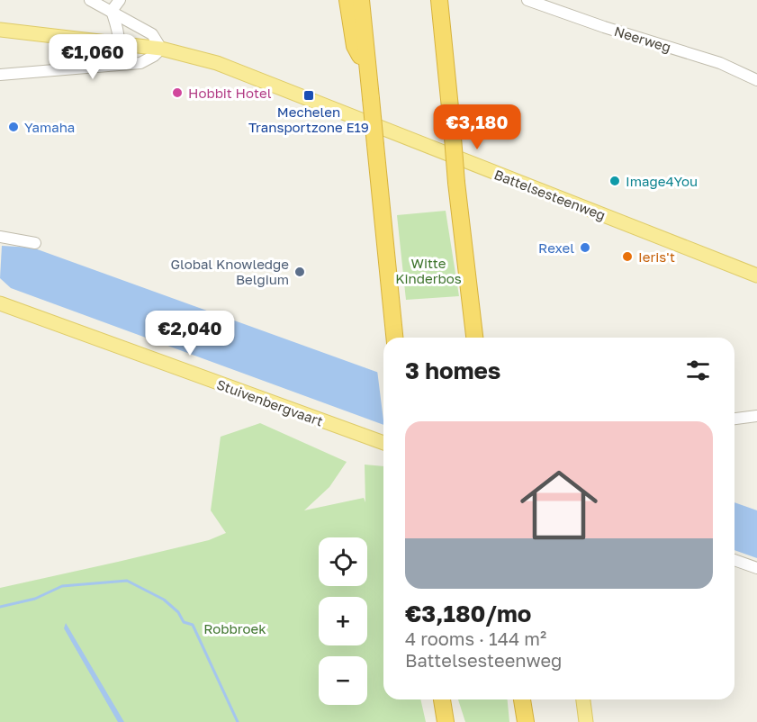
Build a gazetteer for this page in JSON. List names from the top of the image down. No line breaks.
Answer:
{"streets":{"main road":["Battelsesteenweg","Stuivenbergvaart"],"street":["Neerweg"]},"parks":["Witte Kinderbos","Robbroek"],"places":{"other":["Hobbit Hotel","Yamaha","Image4You","Rexel","Ieris't","Global Knowledge Belgium"],"transit":["Mechelen Transportzone E19"]},"page":{"price":["€1,060","€3,180","€2,040"],"heading":"3 homes","list":[{"name":"€3,180/mo","note":"4 rooms · 144 m² · Battelsesteenweg"}],"map_buttons":["+","−"]}}
